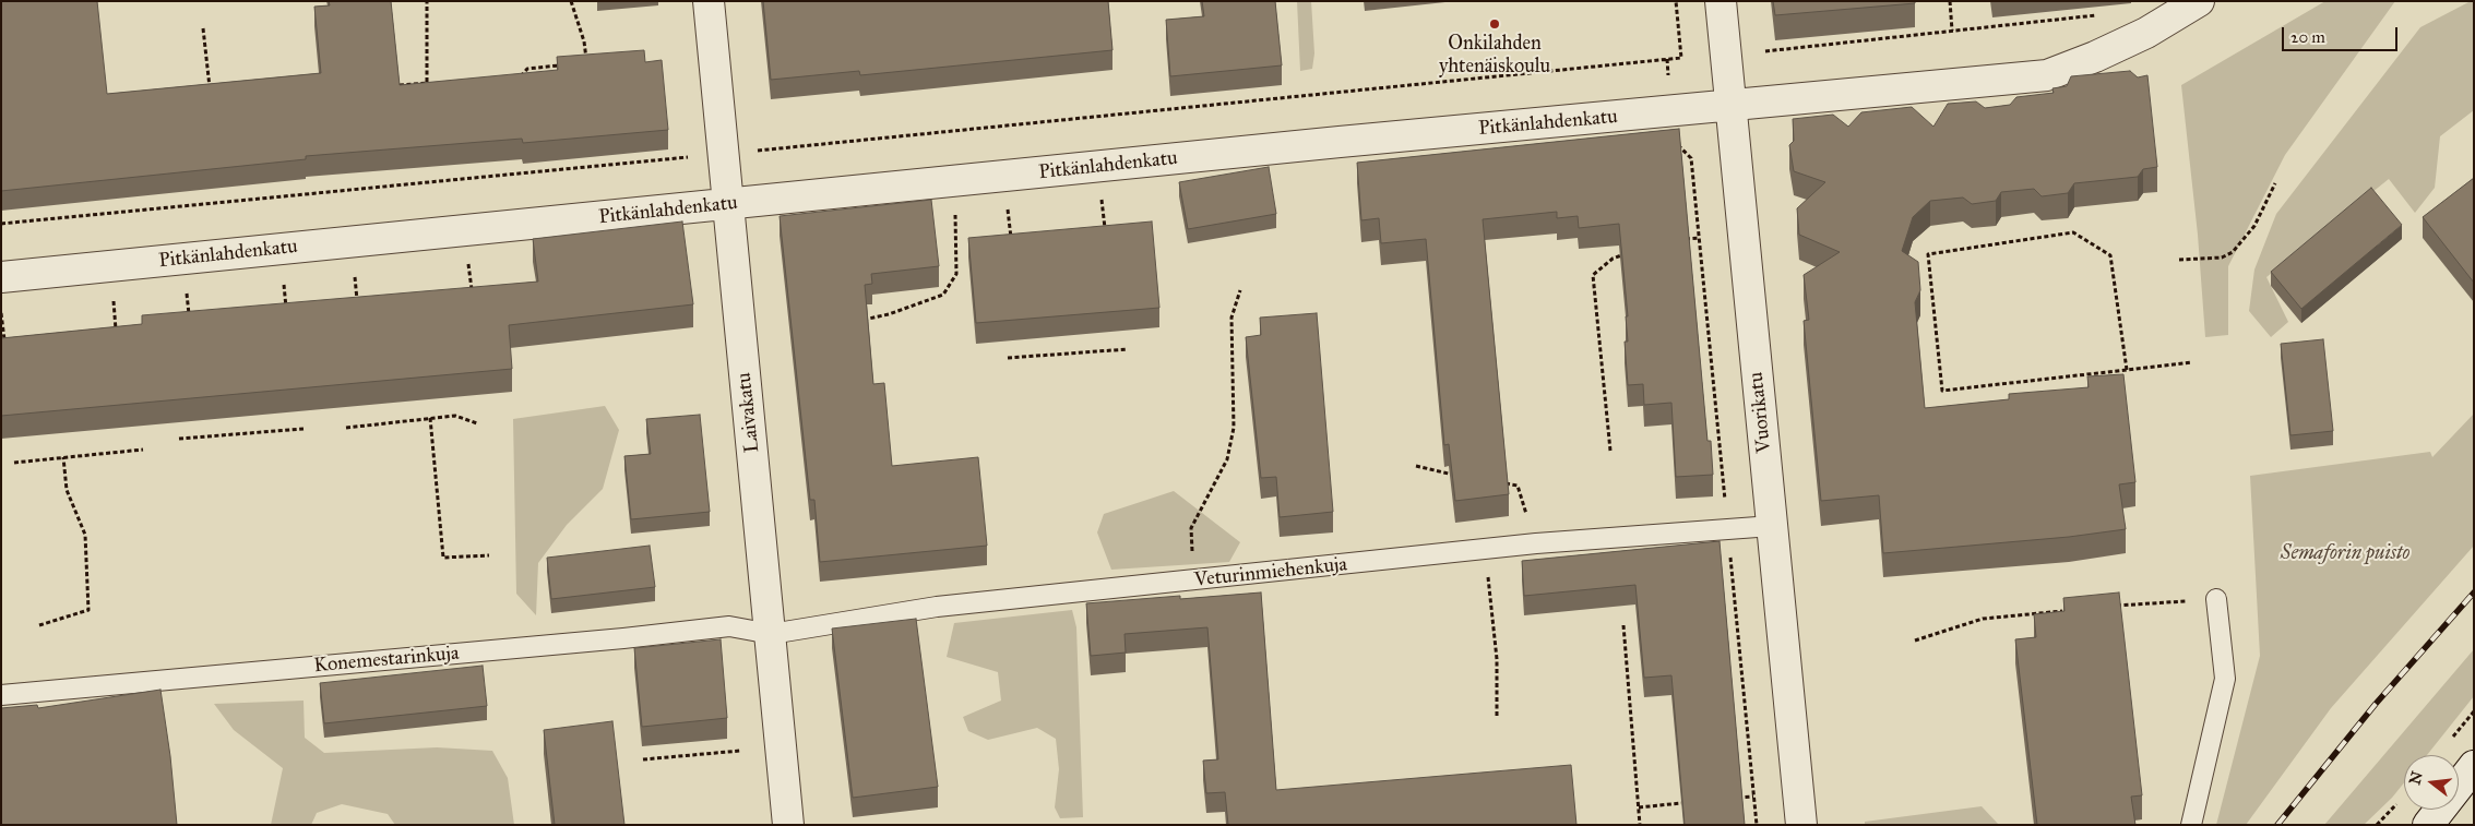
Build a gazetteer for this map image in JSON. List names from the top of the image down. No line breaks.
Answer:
{"streets":{"street":["Pitkänlahdenkatu","Laivakatu","Vuorikatu"],"lane":["Veturinmiehenkuja","Konemestarinkuja"]},"crossings":[["Pitkänlahdenkatu","Laivakatu"],["Pitkänlahdenkatu","Vuorikatu"],["Laivakatu","Veturinmiehenkuja"],["Laivakatu","Konemestarinkuja"],["Vuorikatu","Veturinmiehenkuja"],["Veturinmiehenkuja","Konemestarinkuja"]],"parks":["Semaforin puisto"],"places":["Onkilahden yhtenäiskoulu"],"scale_bar":"20 m","north":"left"}
